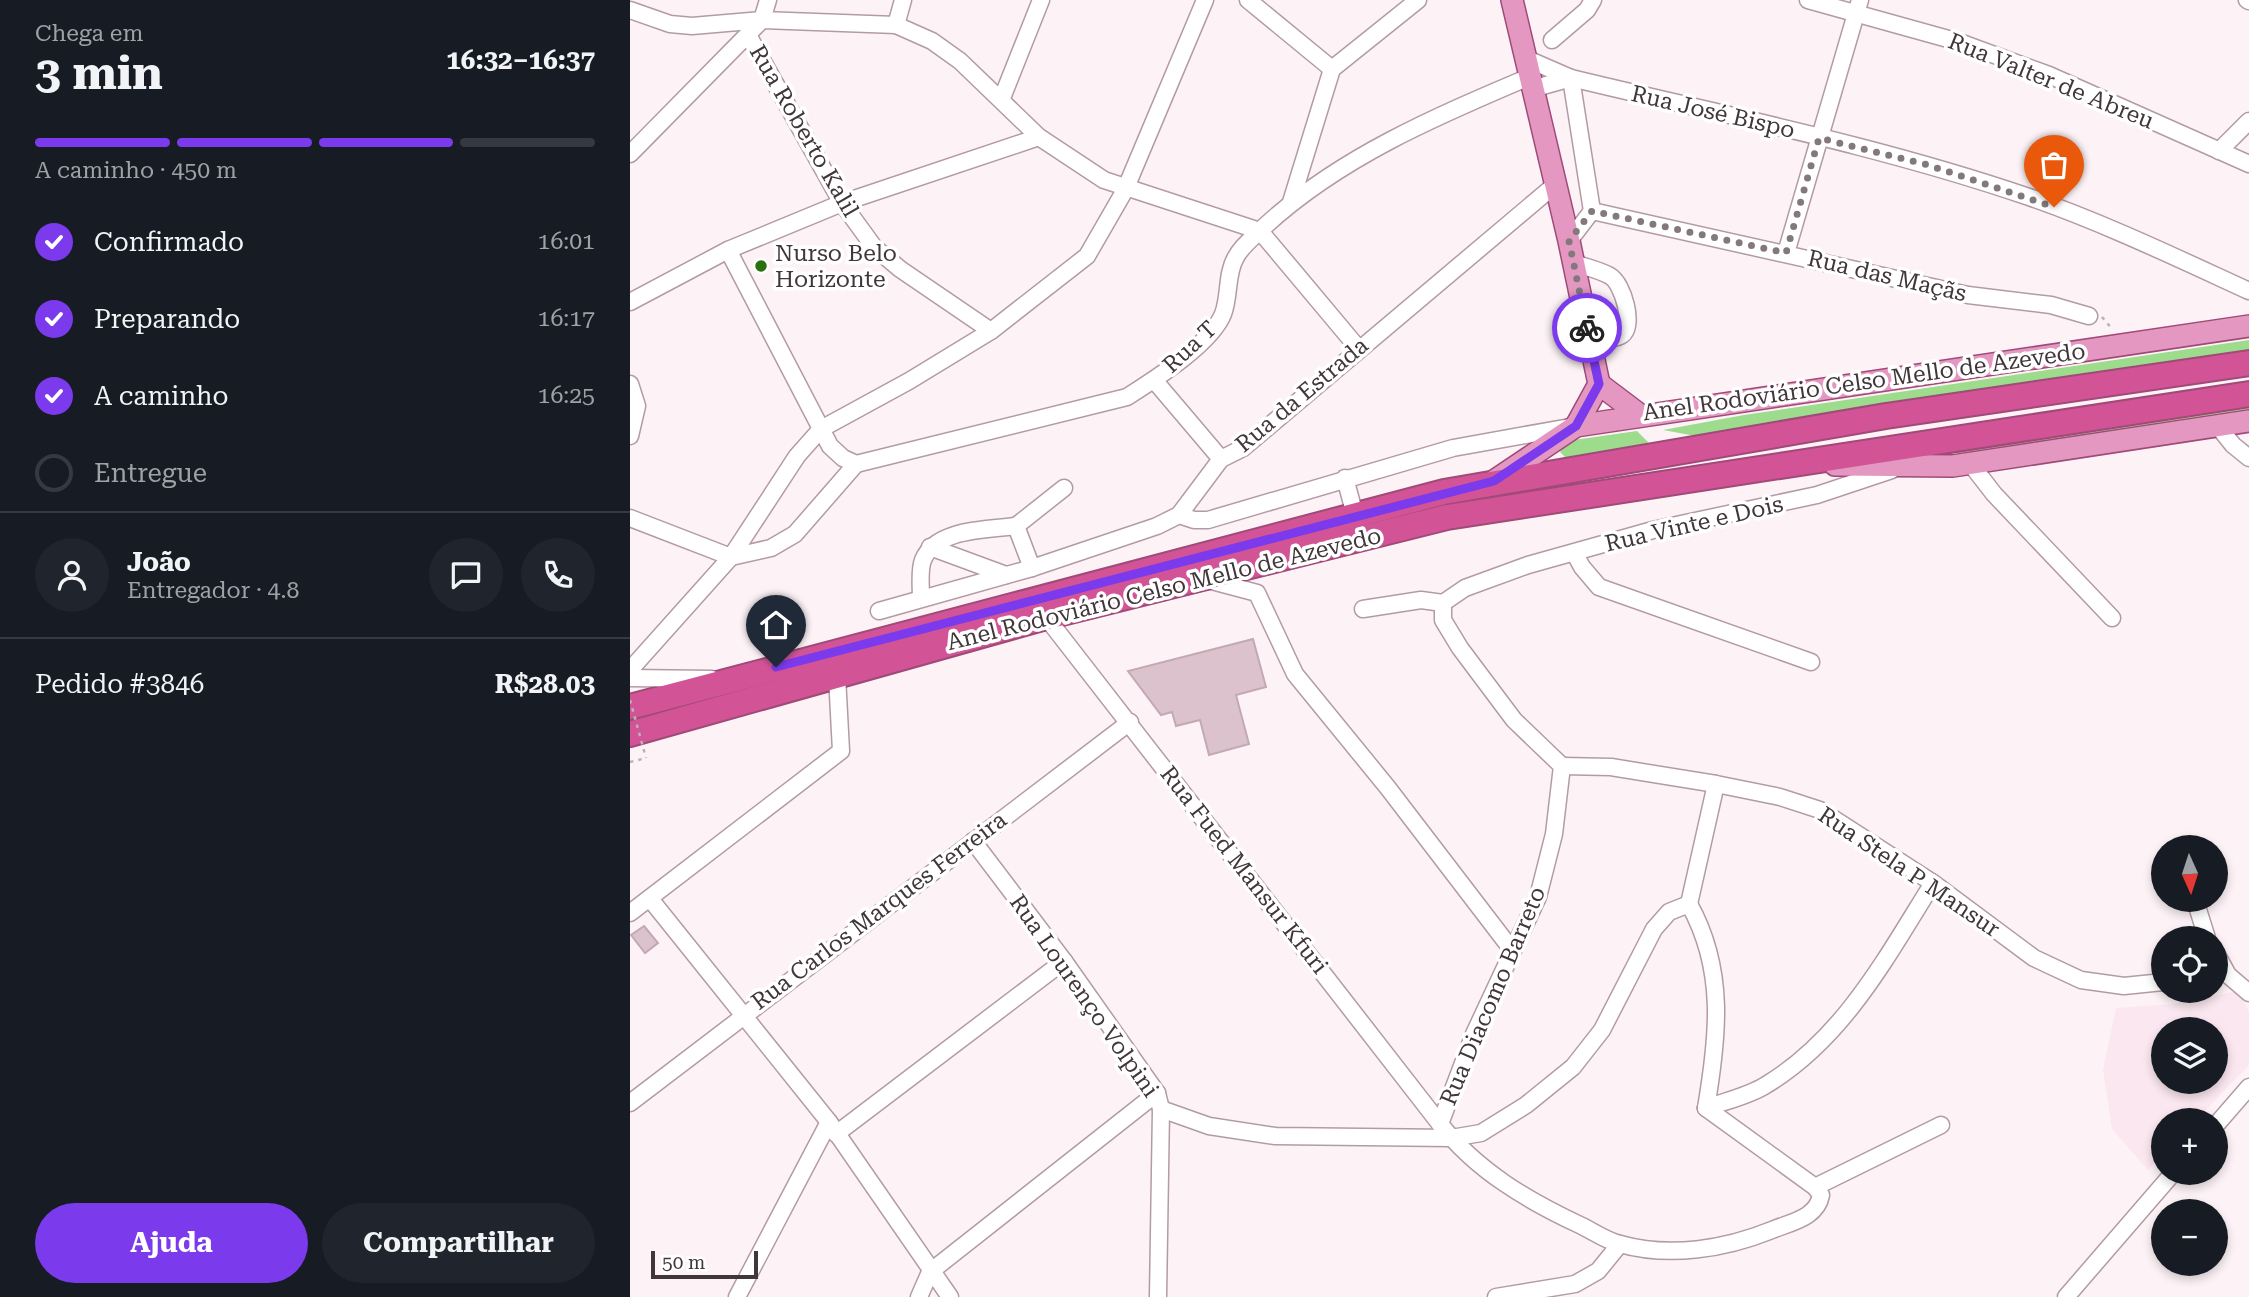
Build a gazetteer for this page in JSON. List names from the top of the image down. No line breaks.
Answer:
{"streets":{"highway":["Anel Rodoviário Celso Mello de Azevedo"],"street":["Rua Valter de Abreu","Rua José Bispo","Rua Roberto Kalil","Rua das Maçãs","Rua T","Rua da Estrada","Rua Vinte e Dois","Rua Fued Mansur Kfuri","Rua Stela P Mansur","Rua Carlos Marques Ferreira","Rua Lourenço Volpini","Rua Diacomo Barreto"]},"crossings":[["Rua José Bispo","Rua T"],["Anel Rodoviário Celso Mello de Azevedo","Rua Vinte e Dois"],["Anel Rodoviário Celso Mello de Azevedo","Rua Fued Mansur Kfuri"],["Rua Fued Mansur Kfuri","Rua Carlos Marques Ferreira"],["Rua Fued Mansur Kfuri","Rua Diacomo Barreto"],["Rua Stela P Mansur","Rua Diacomo Barreto"],["Rua Carlos Marques Ferreira","Rua Lourenço Volpini"],["Rua Lourenço Volpini","Rua Diacomo Barreto"]],"places":["Nurso Belo Horizonte"],"scale_bar":"50 m","north":"bottom","page":{"heading":["3 min","Chega em","16:32–16:37"],"panel":["João","Entregador · 4.8","Pedido #3846","R$28.03"],"bar":"A caminho · 450 m","list":[["Confirmado","16:01"],["Preparando","16:17"],["A caminho","16:25"],"Entregue"],"map_buttons":["+","−"],"buttons":["Ajuda","Compartilhar"],"scale":"50 m"}}
